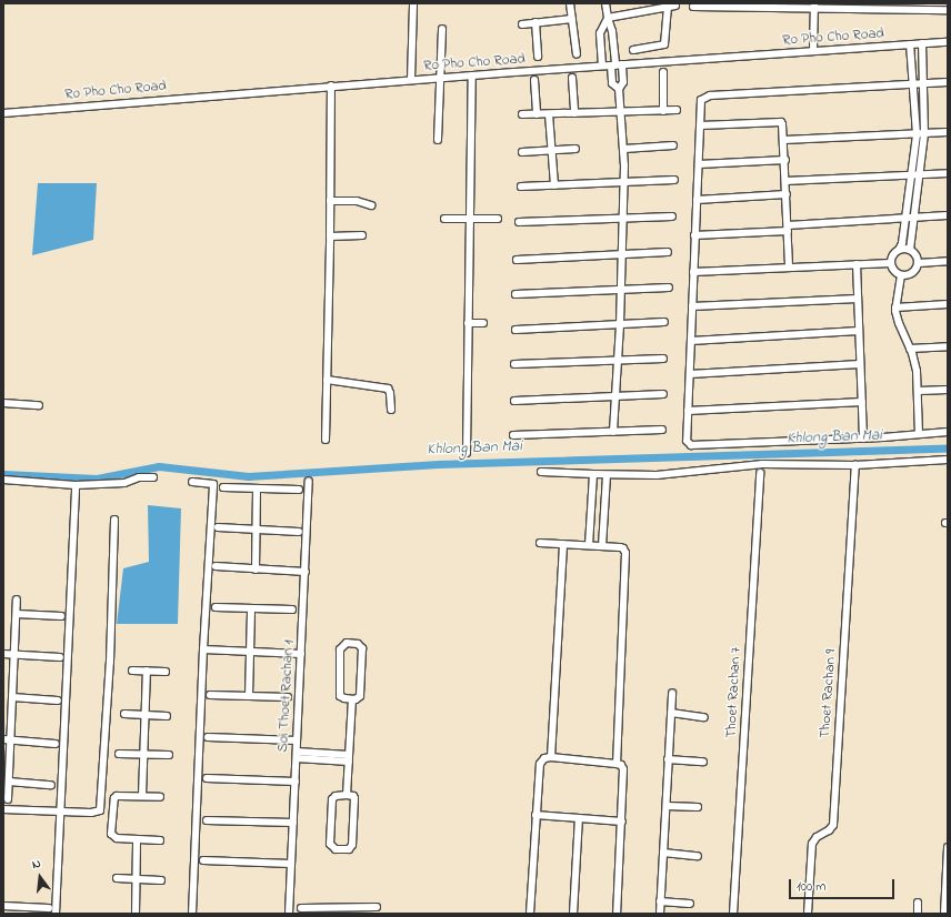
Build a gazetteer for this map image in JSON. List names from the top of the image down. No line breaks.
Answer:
{"streets":{"street":["Ro Pho Cho Road","Thoet Rachan 7","Thoet Rachan 9","Soi Thoet Rachan 1"]},"water":["Khlong Ban Mai"],"scale_bar":"100 m","north":"top"}
